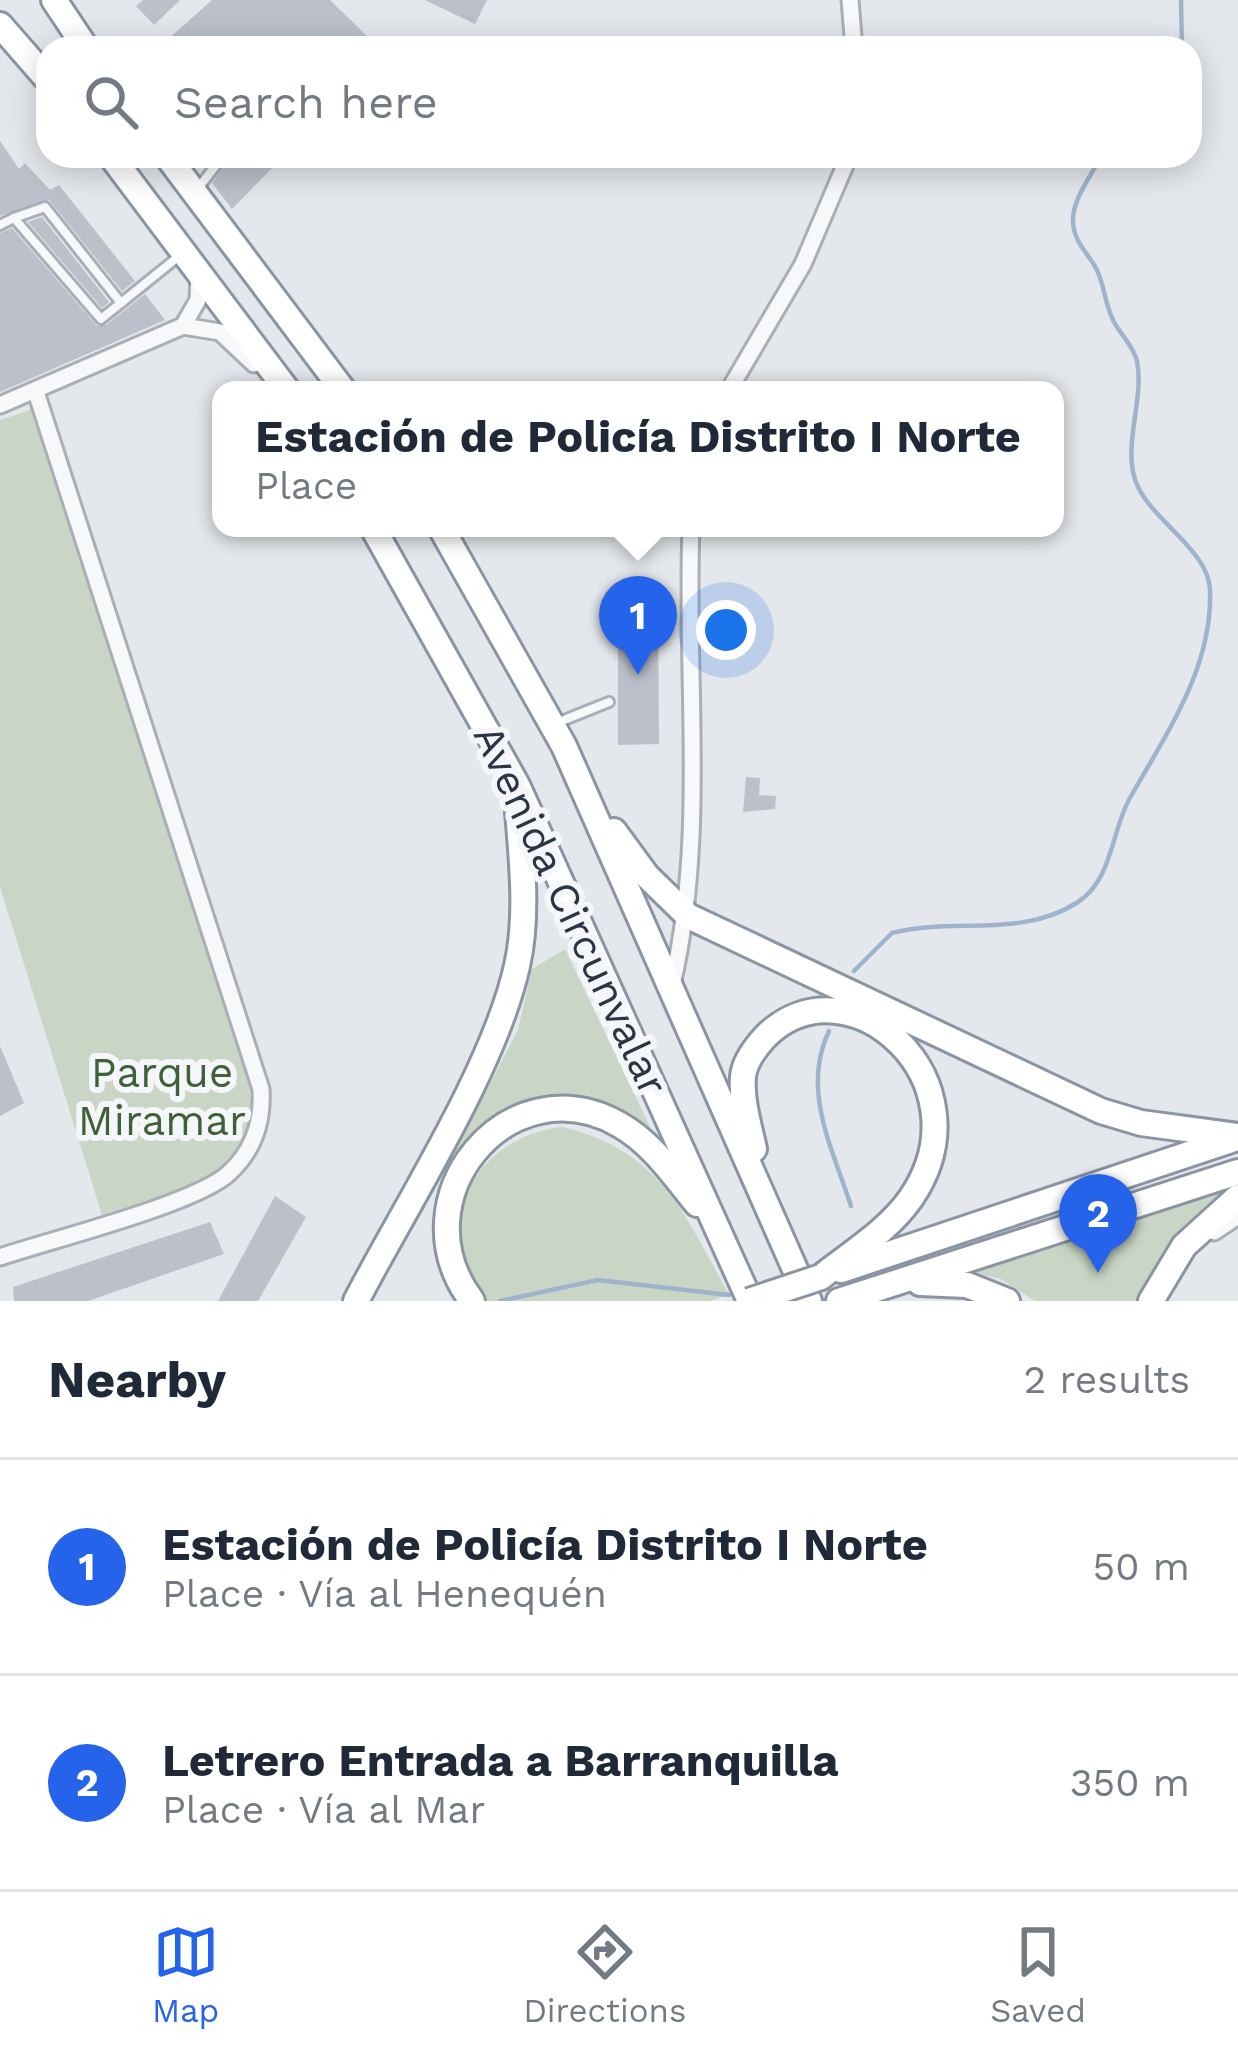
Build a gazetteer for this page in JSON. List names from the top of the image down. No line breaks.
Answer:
{"streets":{"highway":["Avenida Circunvalar"]},"parks":["Parque Miramar"],"page":{"search":"Search here","popup":["Estación de Policía Distrito I Norte","Place"],"pins":["1","2"],"heading":["Nearby","2 results"],"list":[{"mark":"1","name":"Estación de Policía Distrito I Norte","note":"Place · Vía al Henequén","value":"50 m"},{"mark":"2","name":"Letrero Entrada a Barranquilla","note":"Place · Vía al Mar","value":"350 m"}],"nav":["Map","Directions","Saved"]}}
